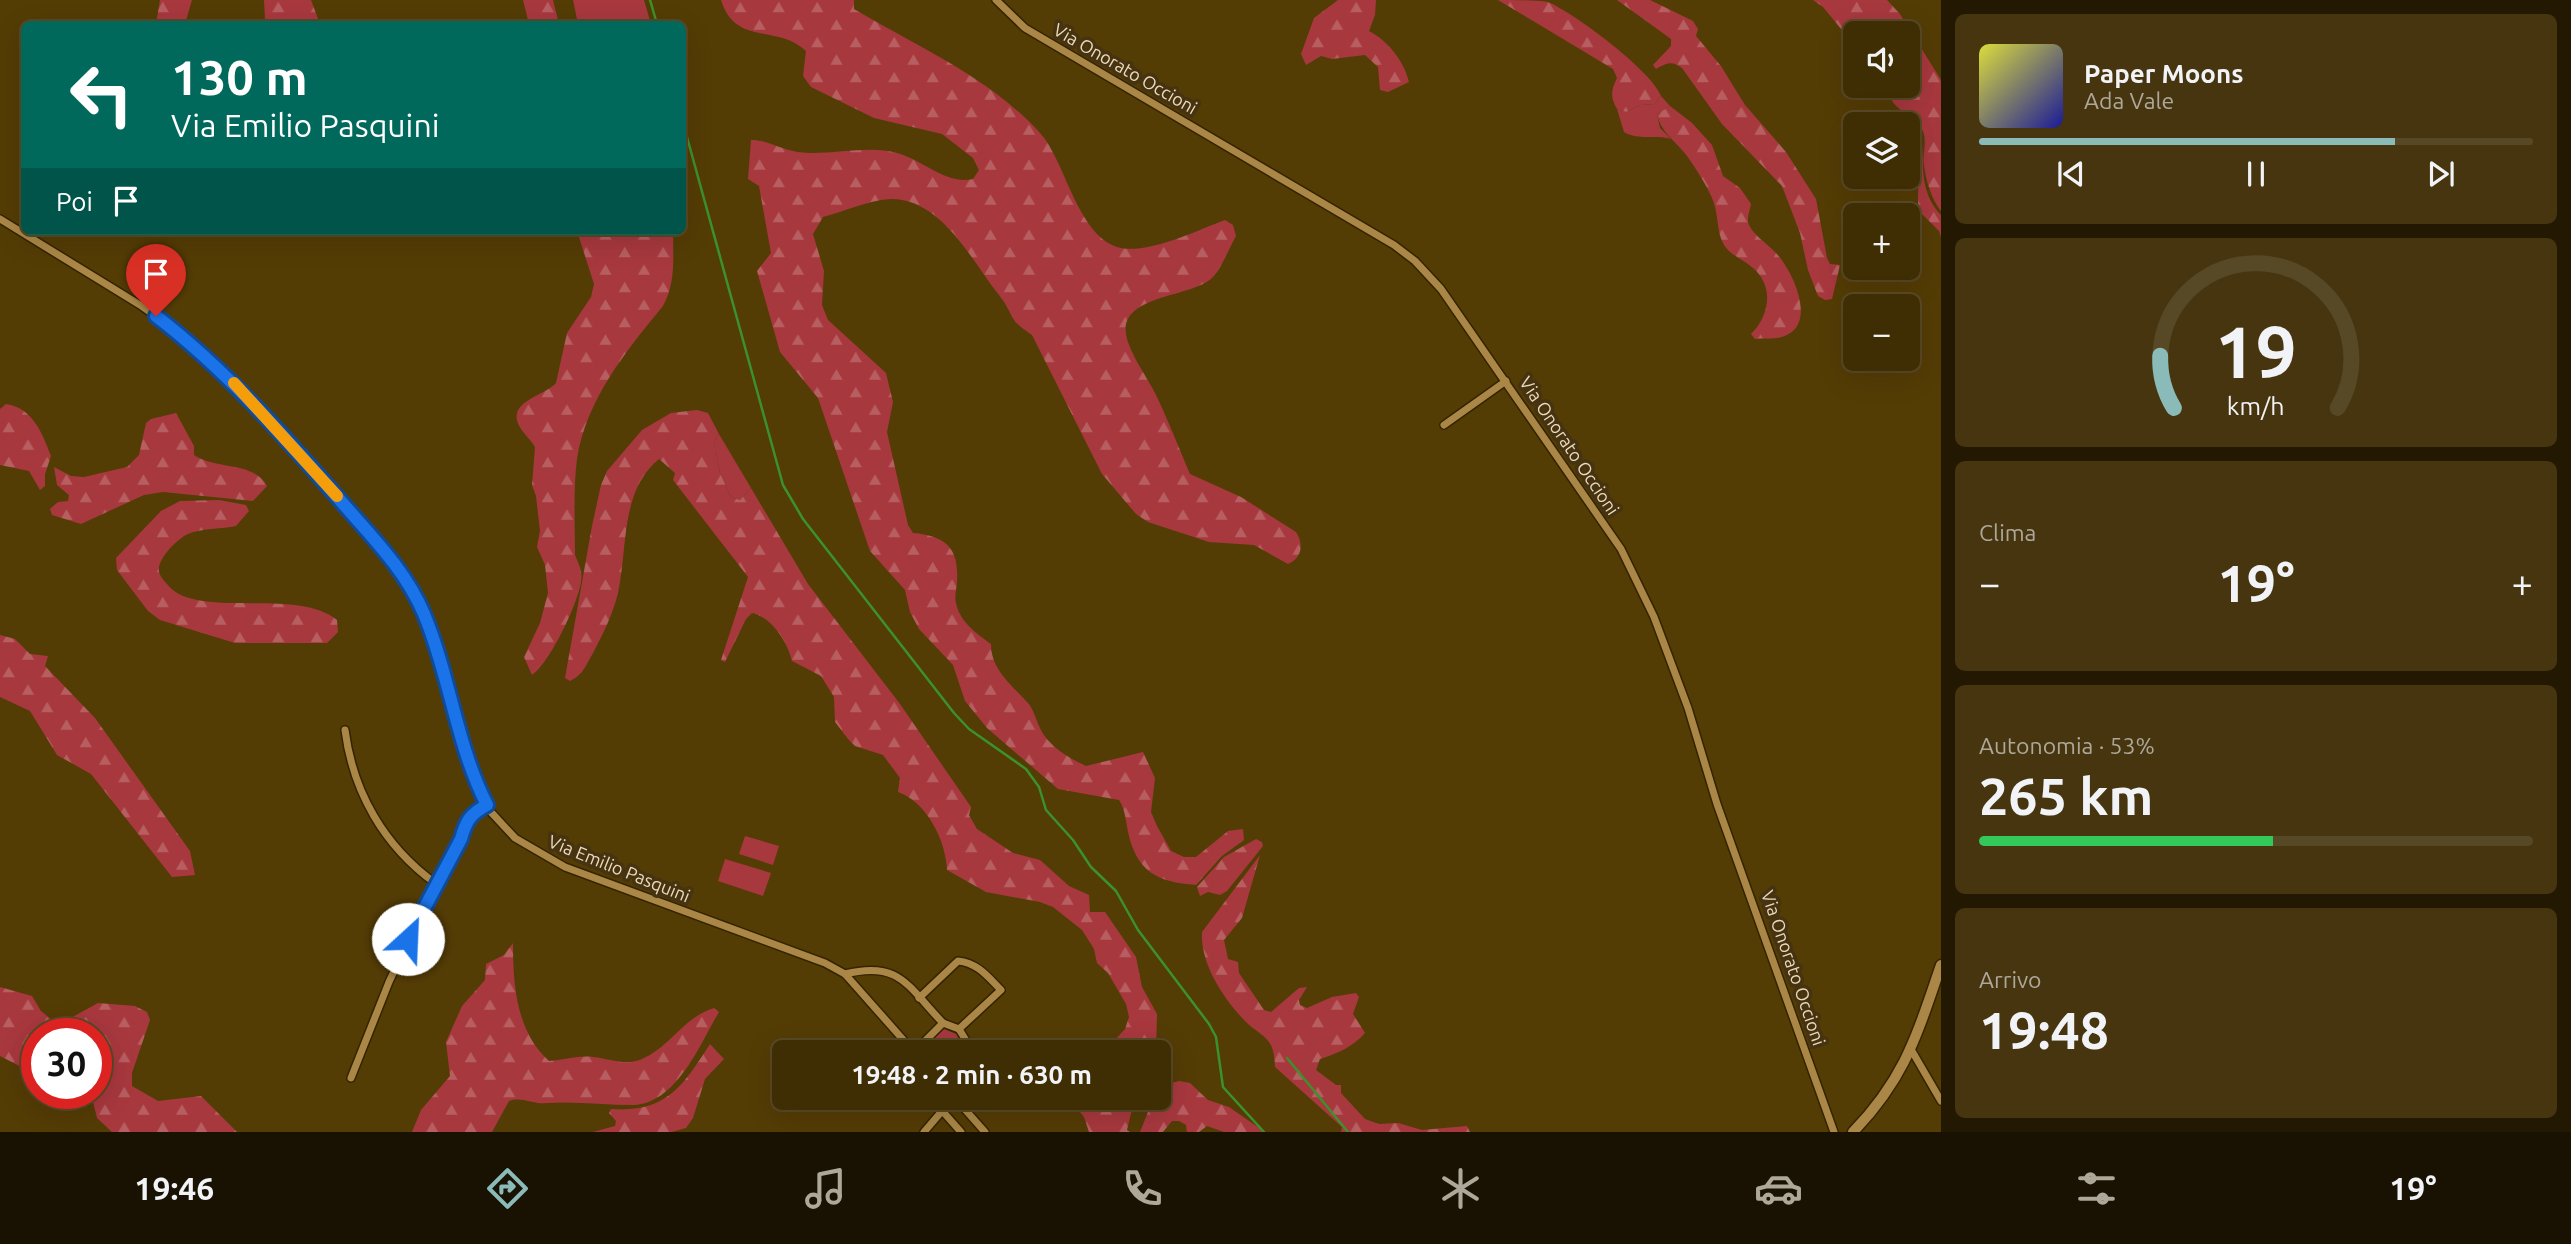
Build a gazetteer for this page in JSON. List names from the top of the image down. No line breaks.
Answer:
{"streets":{"street":["Via Onorato Occioni","Via Emilio Pasquini"]},"page":{"map_buttons":["+","−"],"turn":["130 m","Via Emilio Pasquini"],"song":["Paper Moons","Ada Vale"],"then":"Poi","tile":["Clima",["Autonomia · 53%","265 km"],["Arrivo","19:48"]],"heat":["−","19°","+"],"limit":"30","trip":"19:48 · 2 min · 630 m","tabs":["19:46","19°"],"gauge":["19","km/h"]}}
